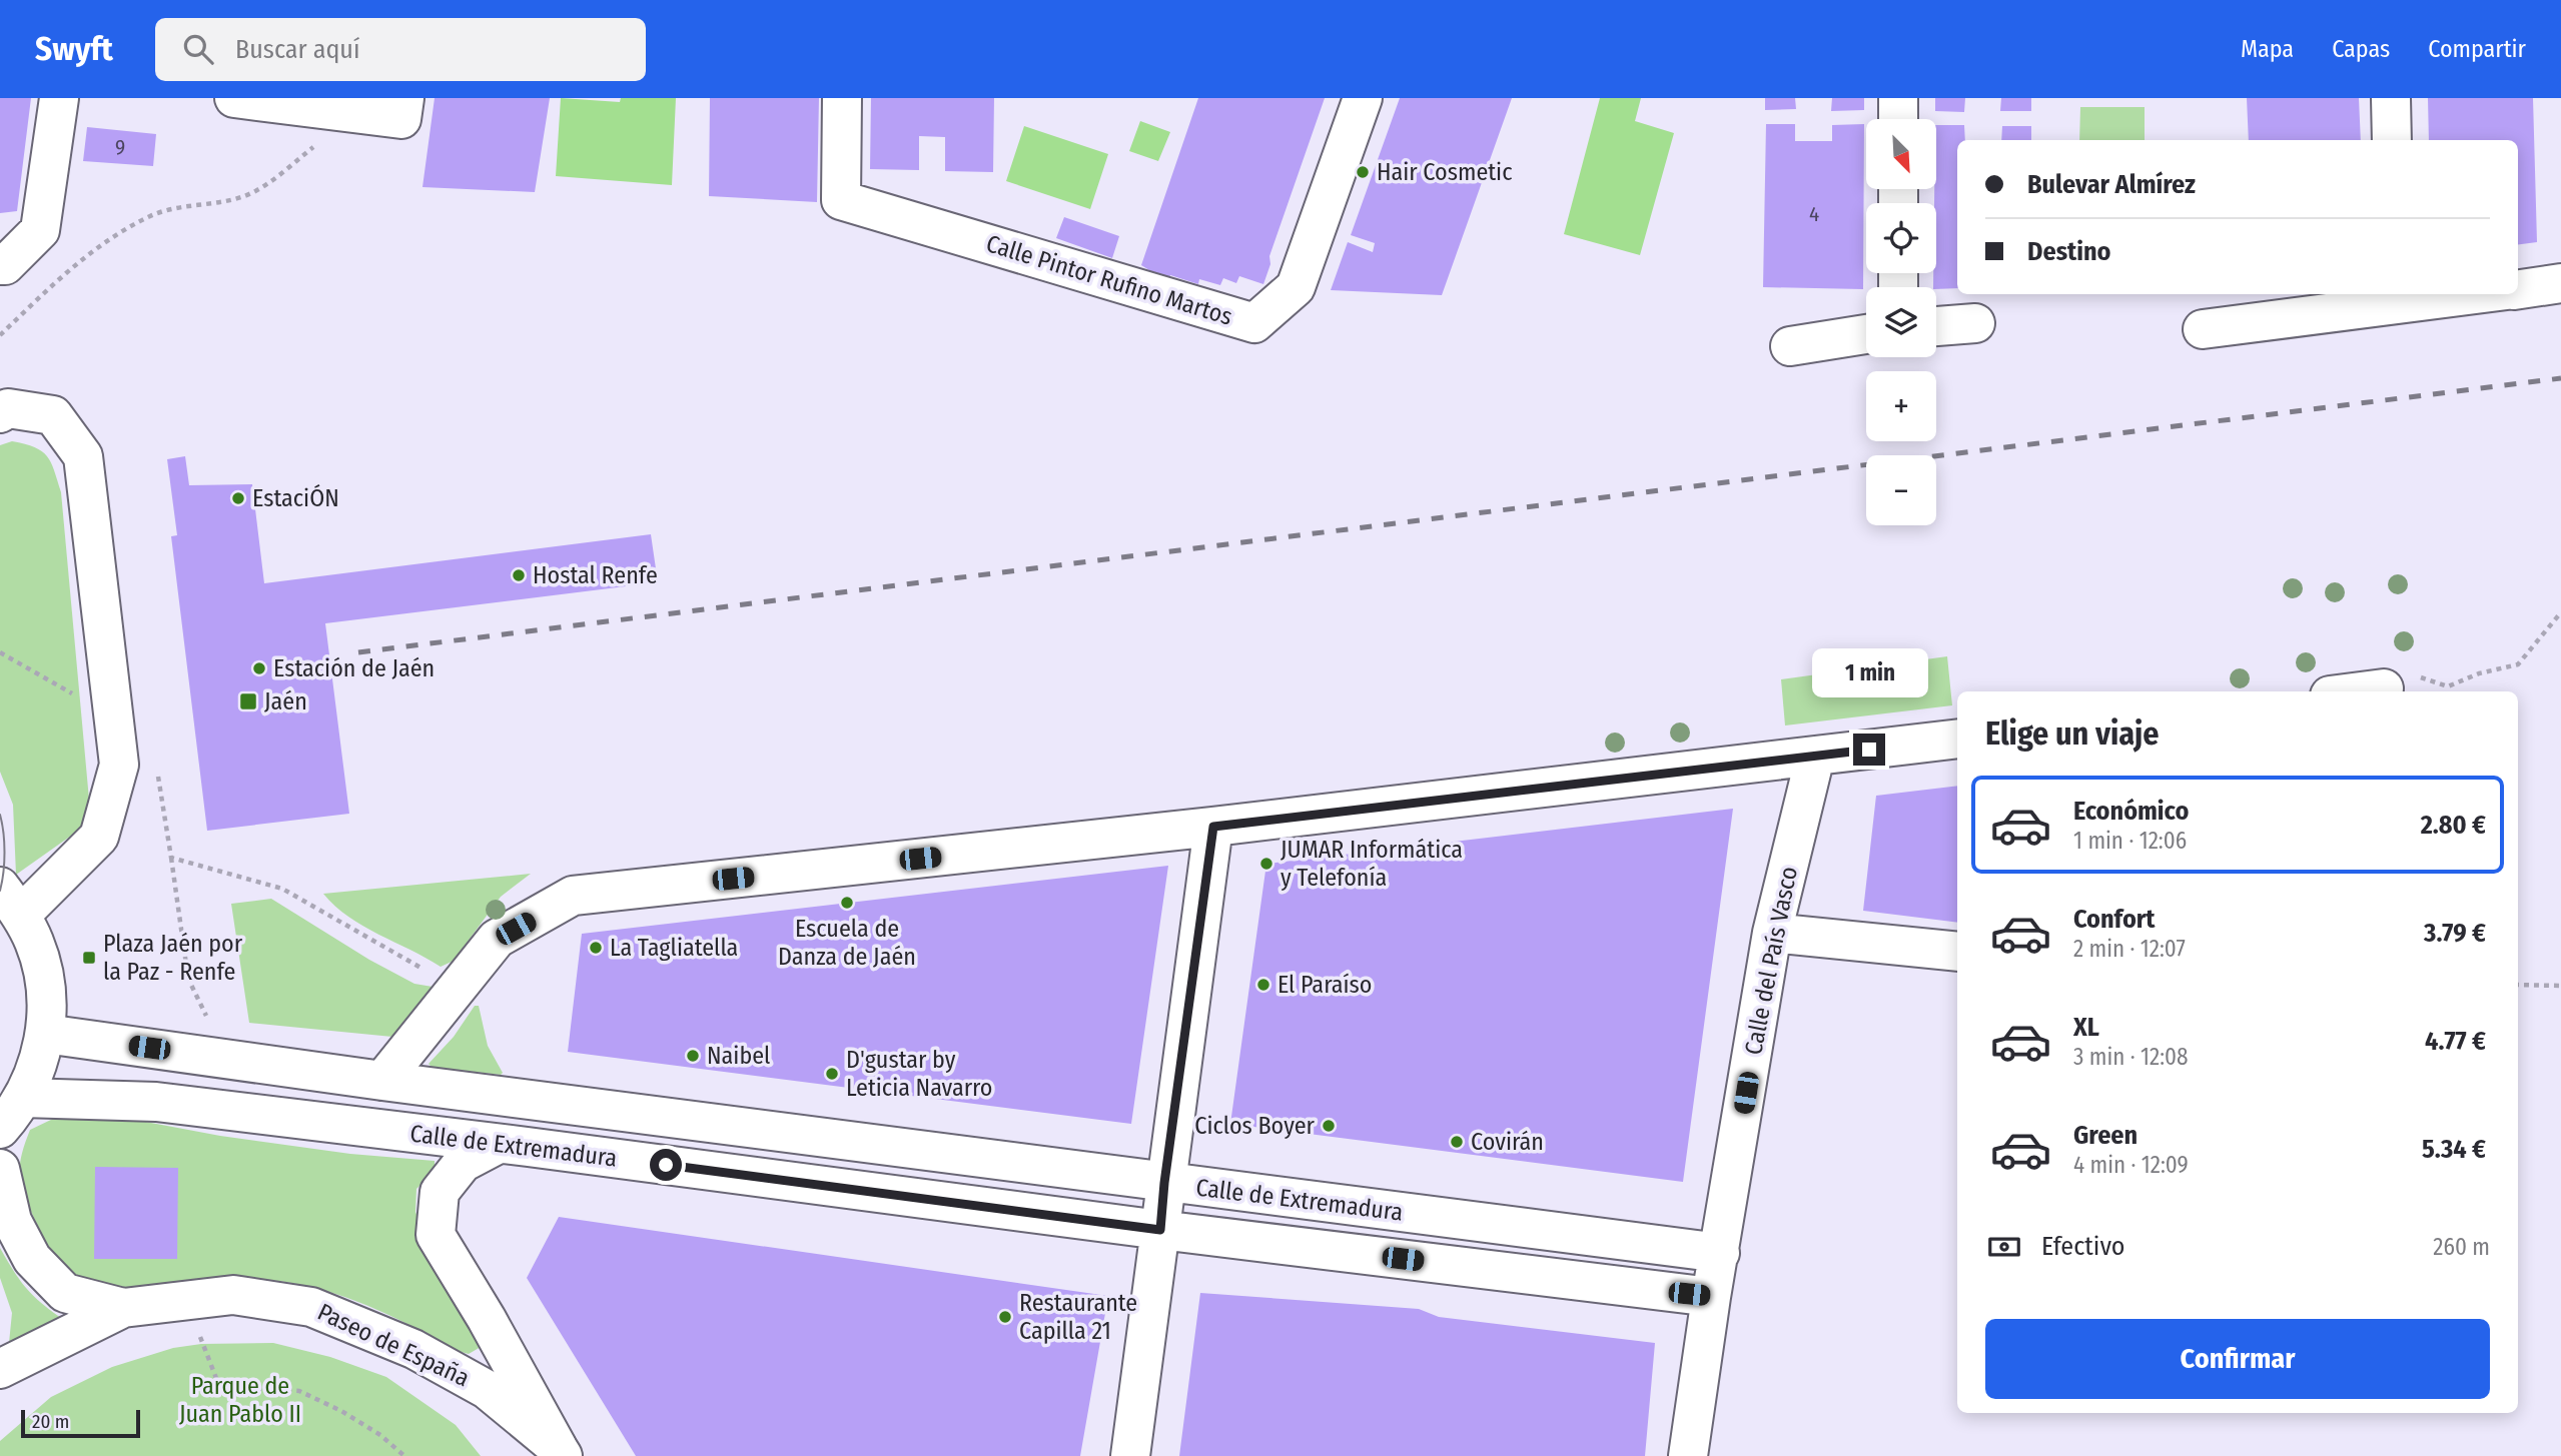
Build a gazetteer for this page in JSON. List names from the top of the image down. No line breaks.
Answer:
{"streets":{"main road":["Calle Pintor Rufino Martos","Calle del País Vasco","Calle de Extremadura","Paseo de España"]},"crossings":[["Calle del País Vasco","Calle de Extremadura"],["Calle de Extremadura","Paseo de España"]],"parks":["Parque de Juan Pablo II"],"places":{"other":["Hair Cosmetic","EstaciÓN","Hostal Renfe","Estación de Jaén","JUMAR Informática y Telefonía","Escuela de Danza de Jaén","La Tagliatella","El Paraíso","Naibel","D'gustar by Leticia Navarro","Ciclos Boyer","Covirán","Restaurante Capilla 21"],"transit":["Jaén","Plaza Jaén por la Paz - Renfe"]},"house_numbers":["9","4"],"scale_bar":"20 m","north":"bottom right","page":{"header":"Swyft","search":"Buscar aquí","nav":["Mapa","Capas","Compartir"],"map_buttons":["+","−"],"banner":["Bulevar Almírez","Destino"],"bubble":"1 min","heading":"Elige un viaje","list":[{"name":"Económico","note":"1 min · 12:06","value":"2.80 €"},{"name":"Confort","note":"2 min · 12:07","value":"3.79 €"},{"name":"XL","note":"3 min · 12:08","value":"4.77 €"},{"name":"Green","note":"4 min · 12:09","value":"5.34 €"}],"pay":["Efectivo","260 m"],"buttons":"Confirmar","scale":"20 m"}}
